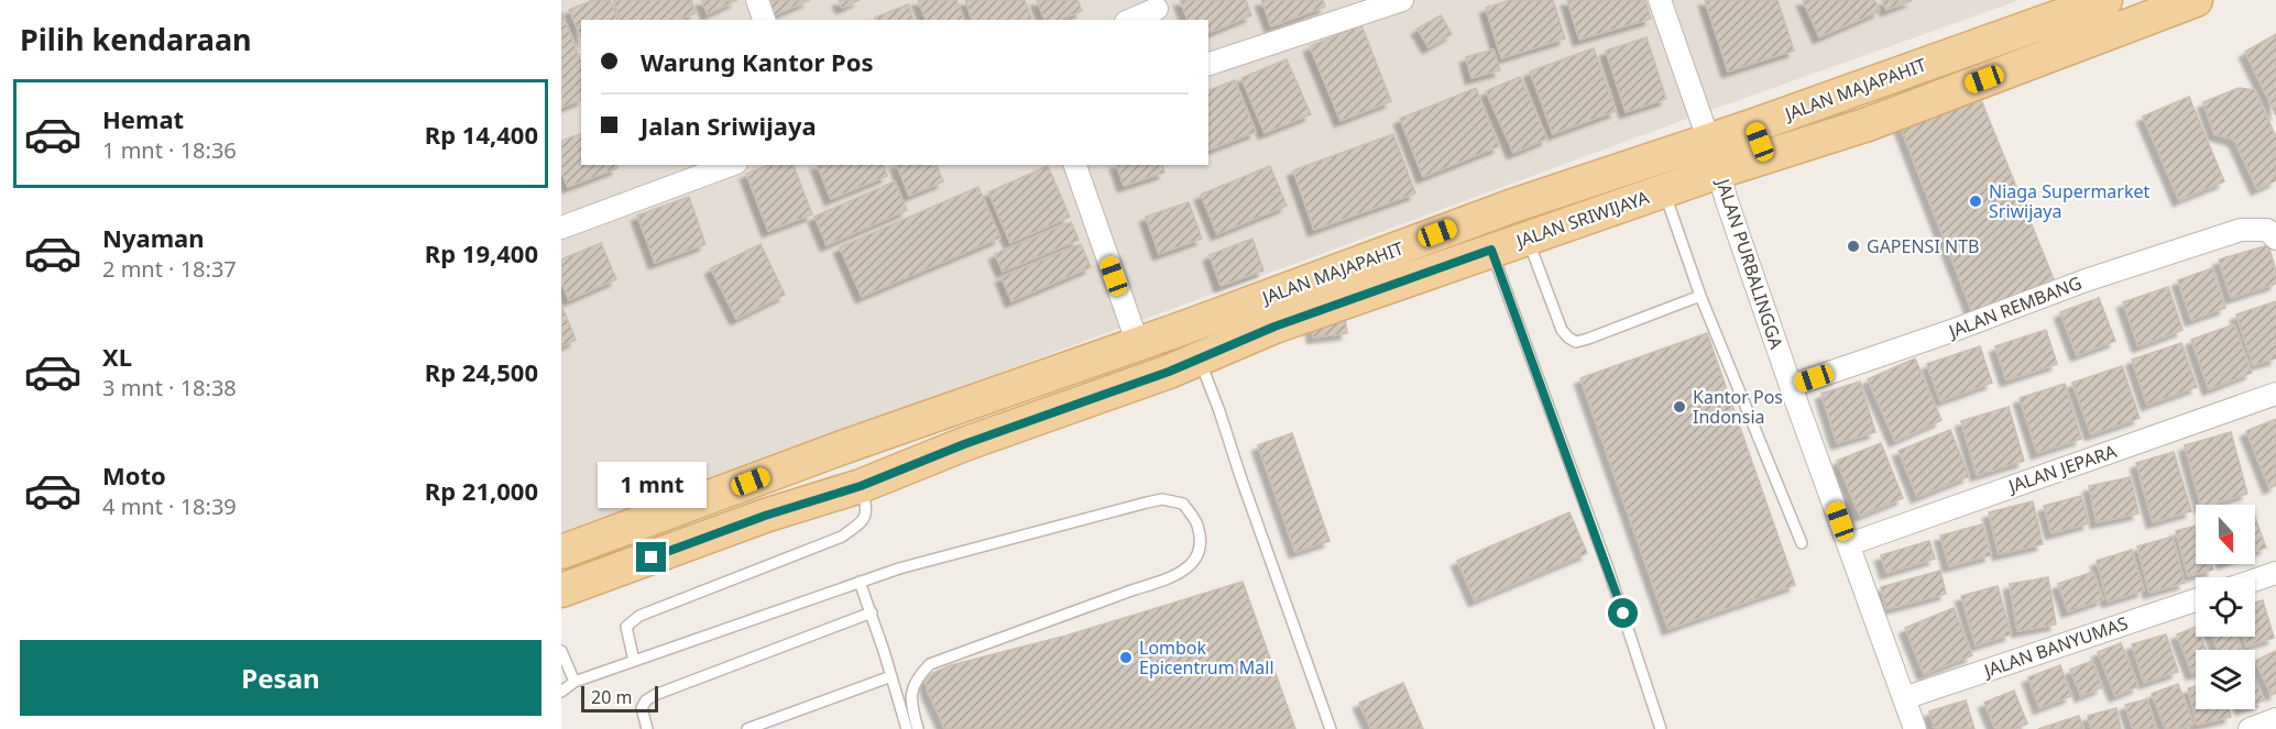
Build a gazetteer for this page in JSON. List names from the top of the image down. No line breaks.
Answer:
{"streets":{"main road":["JALAN MAJAPAHIT","JALAN SRIWIJAYA"],"street":["JALAN PURBALINGGA","JALAN REMBANG","JALAN JEPARA","JALAN BANYUMAS"]},"crossings":[["JALAN MAJAPAHIT","JALAN SRIWIJAYA"],["JALAN SRIWIJAYA","JALAN PURBALINGGA"],["JALAN PURBALINGGA","JALAN REMBANG"],["JALAN PURBALINGGA","JALAN JEPARA"],["JALAN PURBALINGGA","JALAN BANYUMAS"]],"places":["Niaga Supermarket Sriwijaya","GAPENSI NTB","Kantor Pos Indonsia","Lombok Epicentrum Mall"],"scale_bar":"20 m","north":"bottom","page":{"heading":"Pilih kendaraan","banner":["Warung Kantor Pos","Jalan Sriwijaya"],"list":[{"name":"Hemat","note":"1 mnt · 18:36","value":"Rp 14,400"},{"name":"Nyaman","note":"2 mnt · 18:37","value":"Rp 19,400"},{"name":"XL","note":"3 mnt · 18:38","value":"Rp 24,500"},{"name":"Moto","note":"4 mnt · 18:39","value":"Rp 21,000"}],"bubble":"1 mnt","buttons":"Pesan","scale":"20 m"}}
